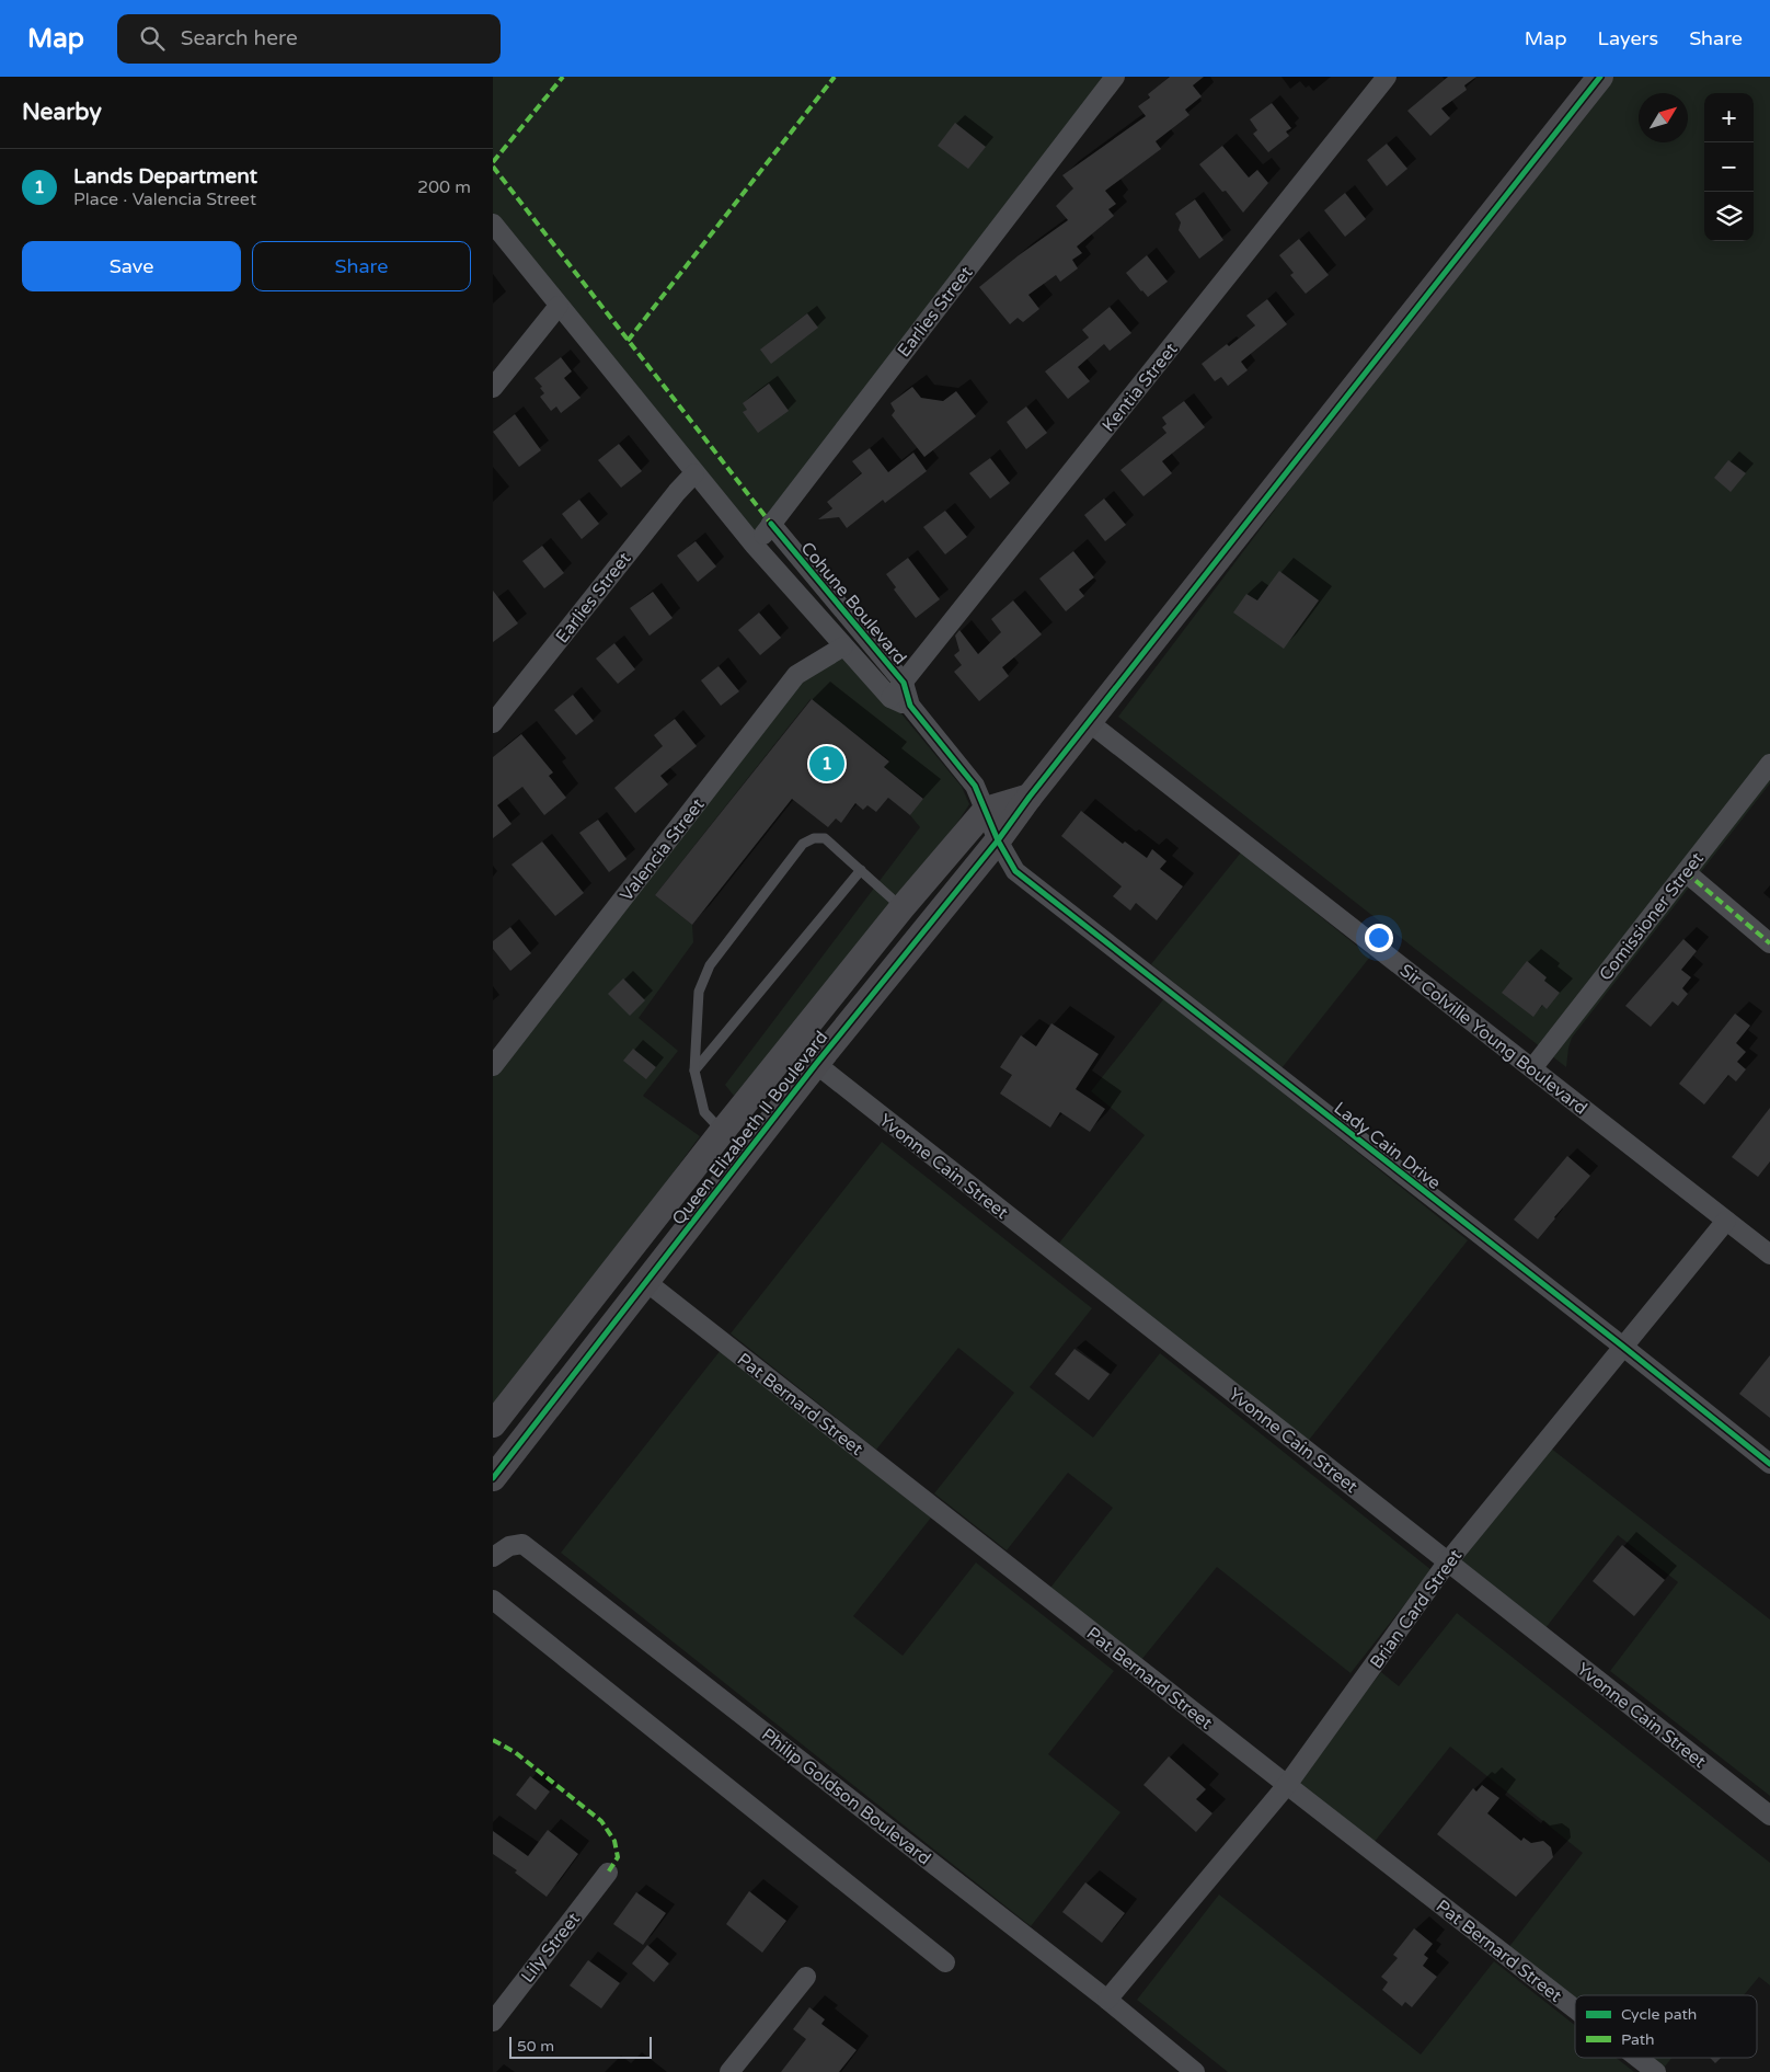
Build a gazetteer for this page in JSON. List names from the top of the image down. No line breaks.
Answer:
{"streets":{"street":["Earlies Street","Kentia Street","Cohune Boulevard","Valencia Street","Comissioner Street","Sir Colville Young Boulevard","Queen Elizabeth II Boulevard","Lady Cain Drive","Yvonne Cain Street","Pat Bernard Street","Brian Card Street","Philip Goldson Boulevard","Lily Street"]},"crossings":[["Earlies Street","Cohune Boulevard"],["Kentia Street","Cohune Boulevard"],["Cohune Boulevard","Valencia Street"],["Cohune Boulevard","Queen Elizabeth II Boulevard"],["Cohune Boulevard","Lady Cain Drive"],["Comissioner Street","Sir Colville Young Boulevard"],["Sir Colville Young Boulevard","Queen Elizabeth II Boulevard"],["Sir Colville Young Boulevard","Brian Card Street"],["Queen Elizabeth II Boulevard","Lady Cain Drive"],["Queen Elizabeth II Boulevard","Yvonne Cain Street"],["Queen Elizabeth II Boulevard","Pat Bernard Street"],["Lady Cain Drive","Brian Card Street"],["Yvonne Cain Street","Brian Card Street"],["Pat Bernard Street","Brian Card Street"],["Brian Card Street","Philip Goldson Boulevard"]],"legend":["Cycle path","Path"],"scale_bar":"50 m","north":"top right","page":{"header":"Map","search":"Search here","nav":["Map","Layers","Share"],"heading":"Nearby","map_buttons":["+","−"],"list":[{"mark":"1","name":"Lands Department","note":"Place · Valencia Street","value":"200 m"}],"buttons":["Save","Share"],"pins":"1","scale":"50 m"}}
